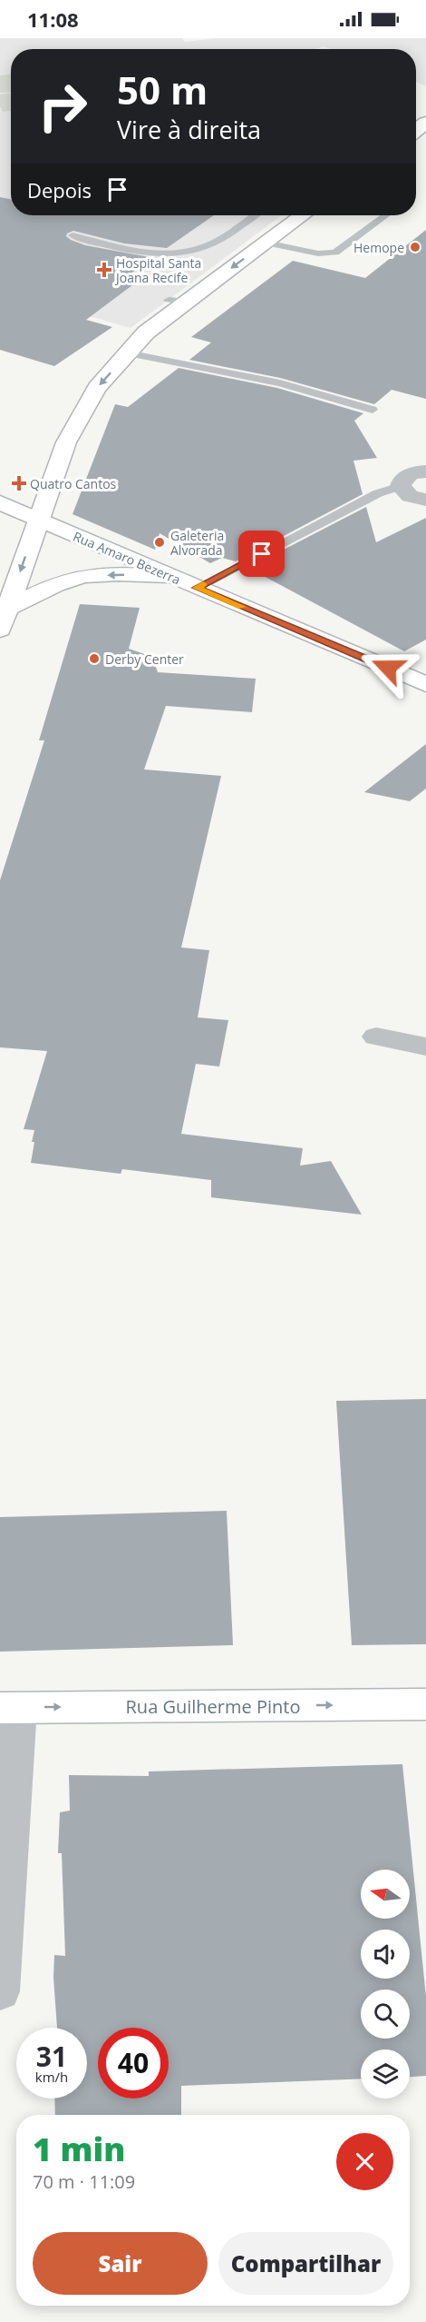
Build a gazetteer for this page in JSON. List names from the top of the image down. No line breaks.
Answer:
{"streets":{"main road":["Rua Amaro Bezerra","Rua Guilherme Pinto"]},"one_way":["Rua Guilherme Pinto"],"places":{"other":["Hemope","Galeteria Alvorada","Derby Center"],"health":["Hospital Santa Joana Recife","Quatro Cantos"]},"north":"left","page":{"status":"11:08","turn":["50 m","Vire à direita"],"then":"Depois","speed":"31 km/h","limit":"40","heading":["1 min","70 m · 11:09"],"buttons":["Sair","Compartilhar"]}}
